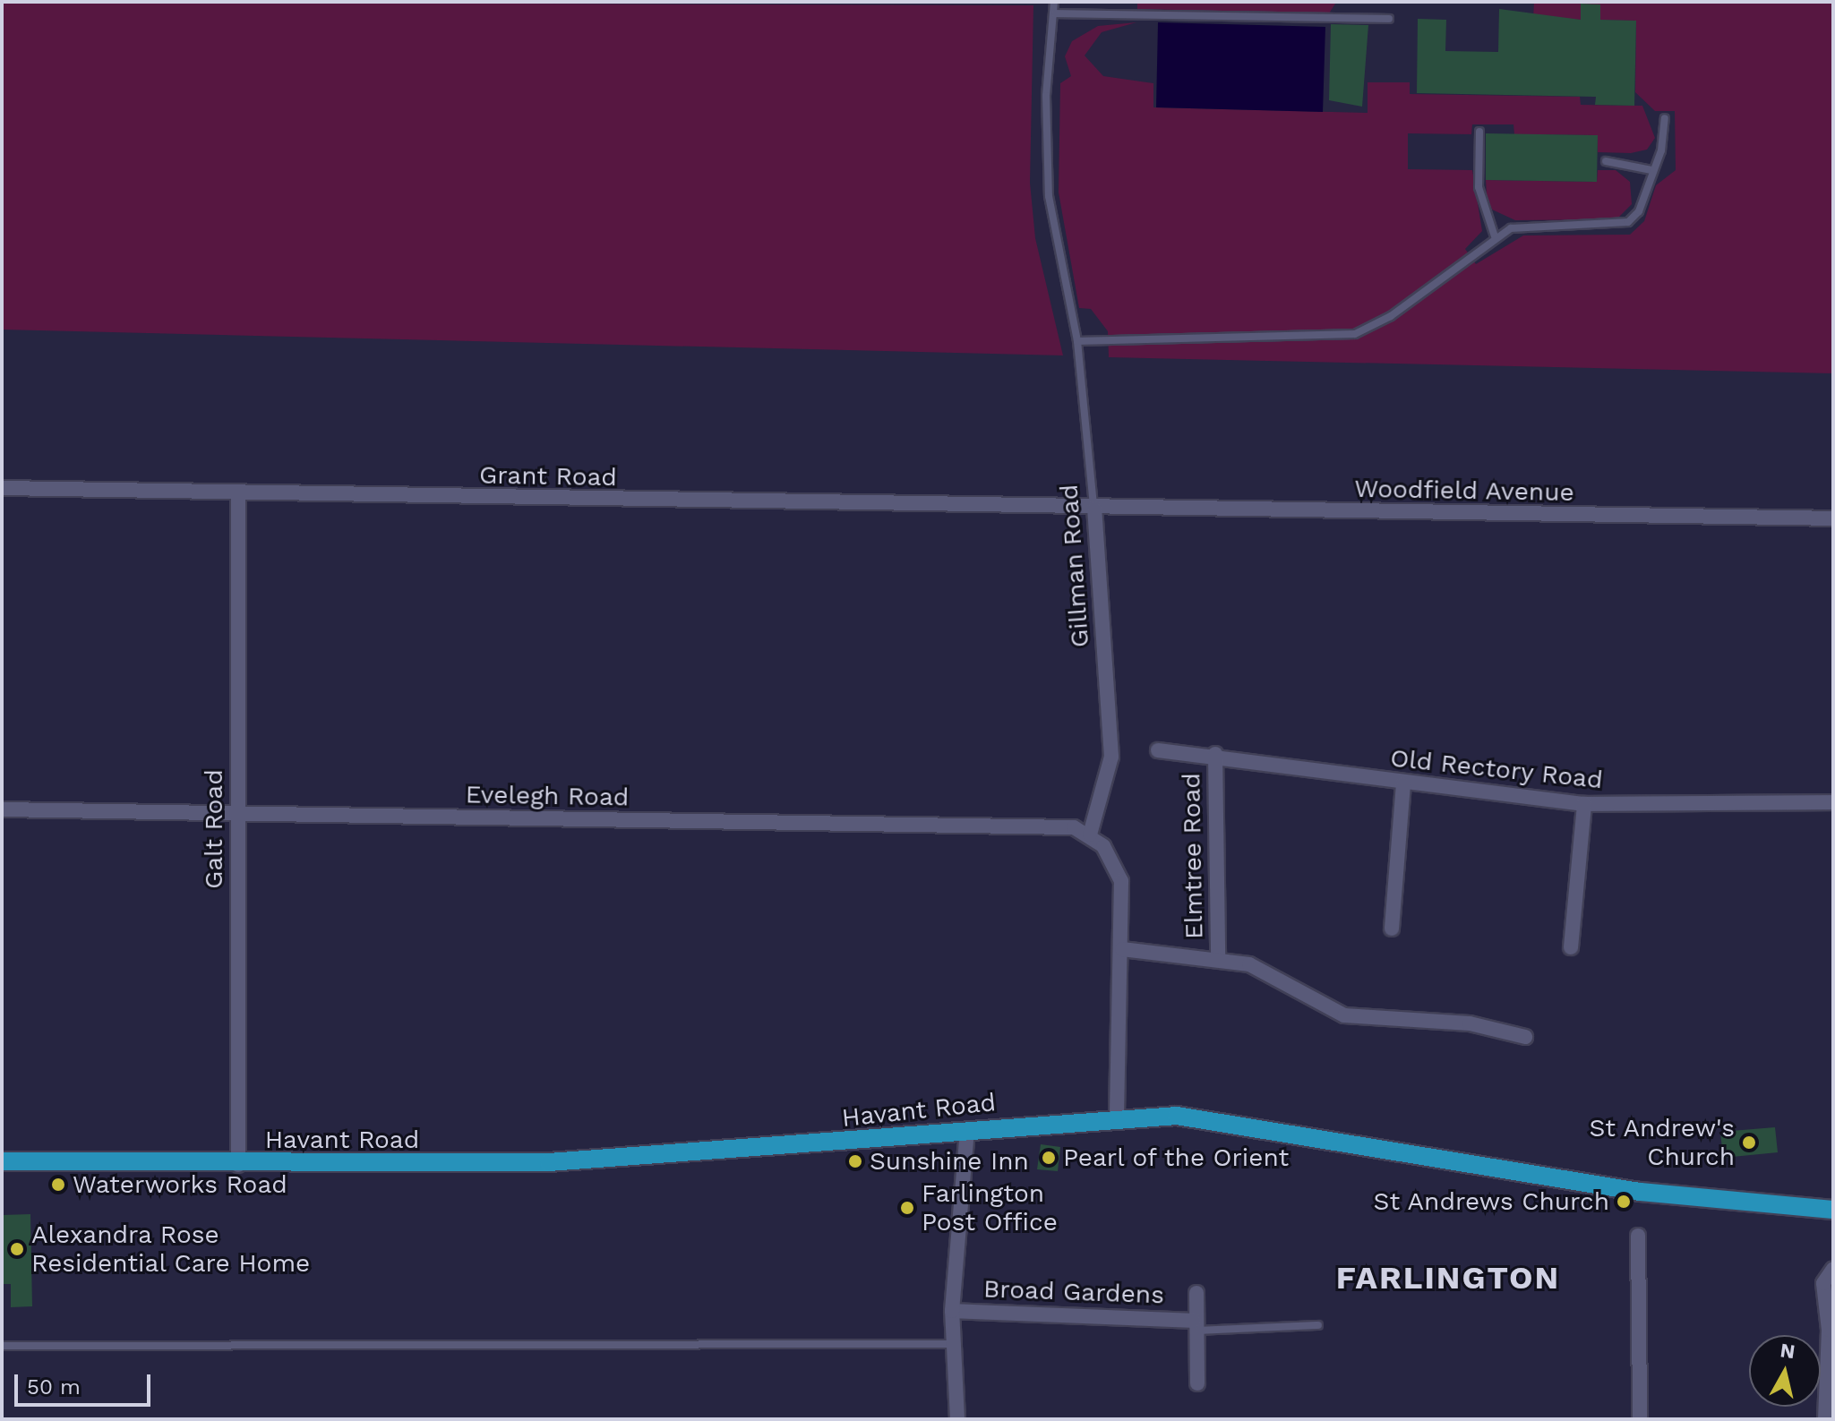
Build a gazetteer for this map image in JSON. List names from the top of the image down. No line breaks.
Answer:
{"streets":{"main road":["Havant Road"],"street":["Grant Road","Woodfield Avenue","Gillman Road","Old Rectory Road","Evelegh Road","Galt Road","Elmtree Road","Broad Gardens"]},"crossings":[["Grant Road","Woodfield Avenue"],["Grant Road","Gillman Road"],["Grant Road","Galt Road"],["Woodfield Avenue","Gillman Road"],["Gillman Road","Evelegh Road"],["Old Rectory Road","Elmtree Road"],["Evelegh Road","Galt Road"],["Galt Road","Havant Road"]],"districts":["FARLINGTON"],"places":["St Andrew's Church","Pearl of the Orient","Sunshine Inn","Waterworks Road","St Andrews Church","Farlington Post Office","Alexandra Rose Residential Care Home"],"scale_bar":"50 m","north":"top"}
